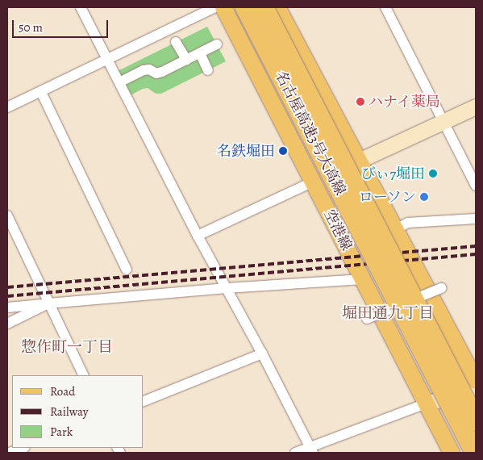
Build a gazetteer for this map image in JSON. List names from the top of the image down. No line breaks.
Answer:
{"streets":{"highway":["名古屋高速3号大高線"],"main road":["空港線"]},"districts":["堀田通九丁目","惣作町一丁目"],"places":["ハナイ薬局","名鉄堀田","びぃ7堀田","ローソン"],"legend":["Road","Railway","Park"],"scale_bar":"50 m"}
